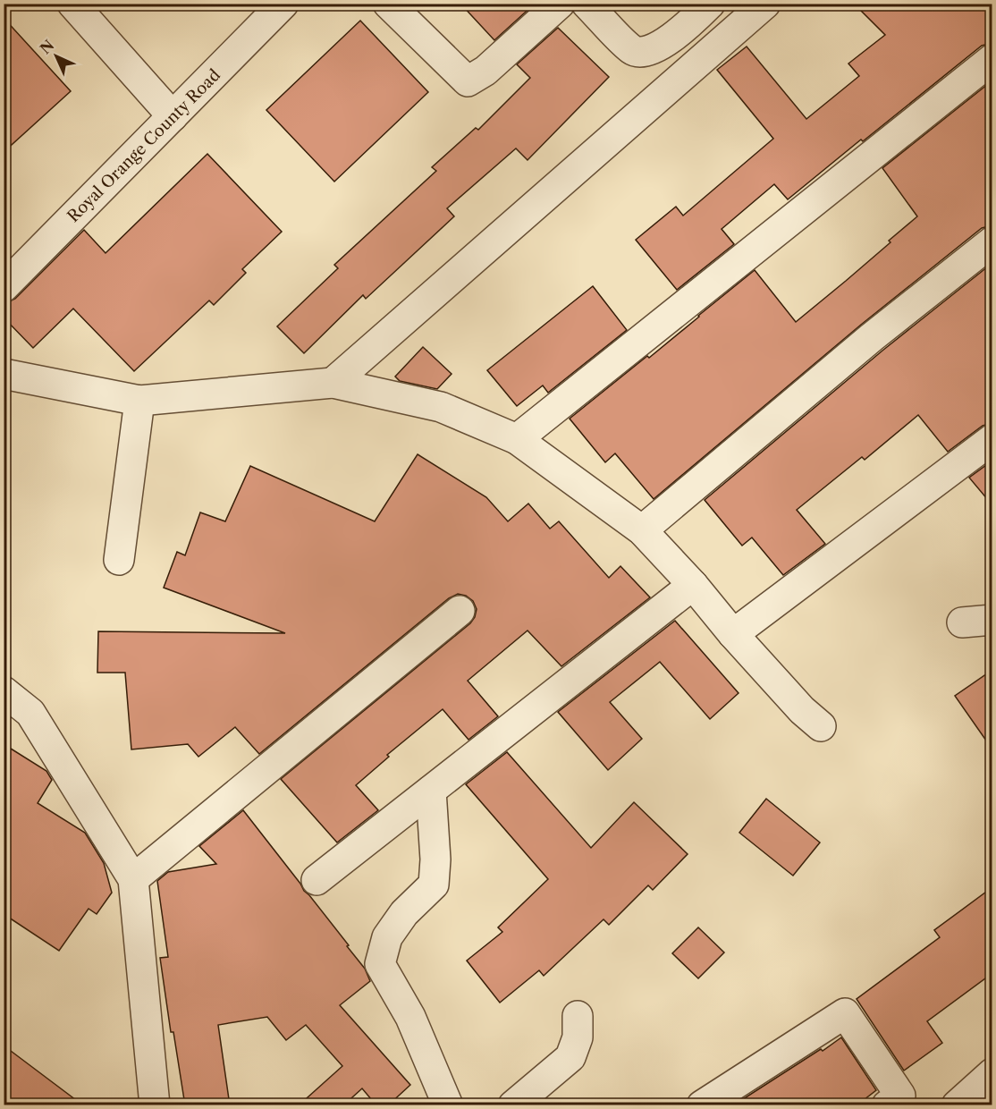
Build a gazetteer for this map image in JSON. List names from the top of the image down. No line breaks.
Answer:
{"streets":{"street":["Royal Orange County Road"]},"north":"top left"}
